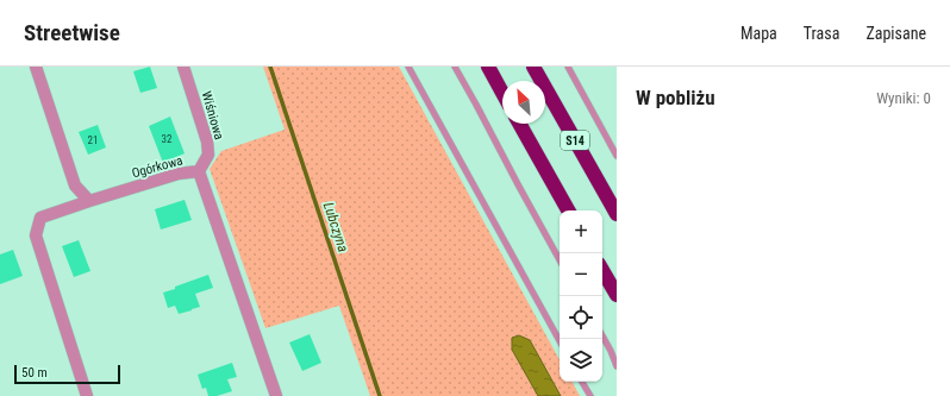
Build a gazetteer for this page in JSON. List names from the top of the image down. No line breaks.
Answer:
{"streets":{"highway":["S14"],"street":["Wiśniowa","Ogórkowa"]},"crossings":[["Wiśniowa","Ogórkowa"]],"water":["Lubczyna"],"house_numbers":["32","21"],"scale_bar":"50 m","north":"top left","page":{"header":"Streetwise","nav":["Mapa","Trasa","Zapisane"],"heading":["W pobliżu","Wyniki: 0"],"map_buttons":["+","−"],"scale":"50 m"}}
